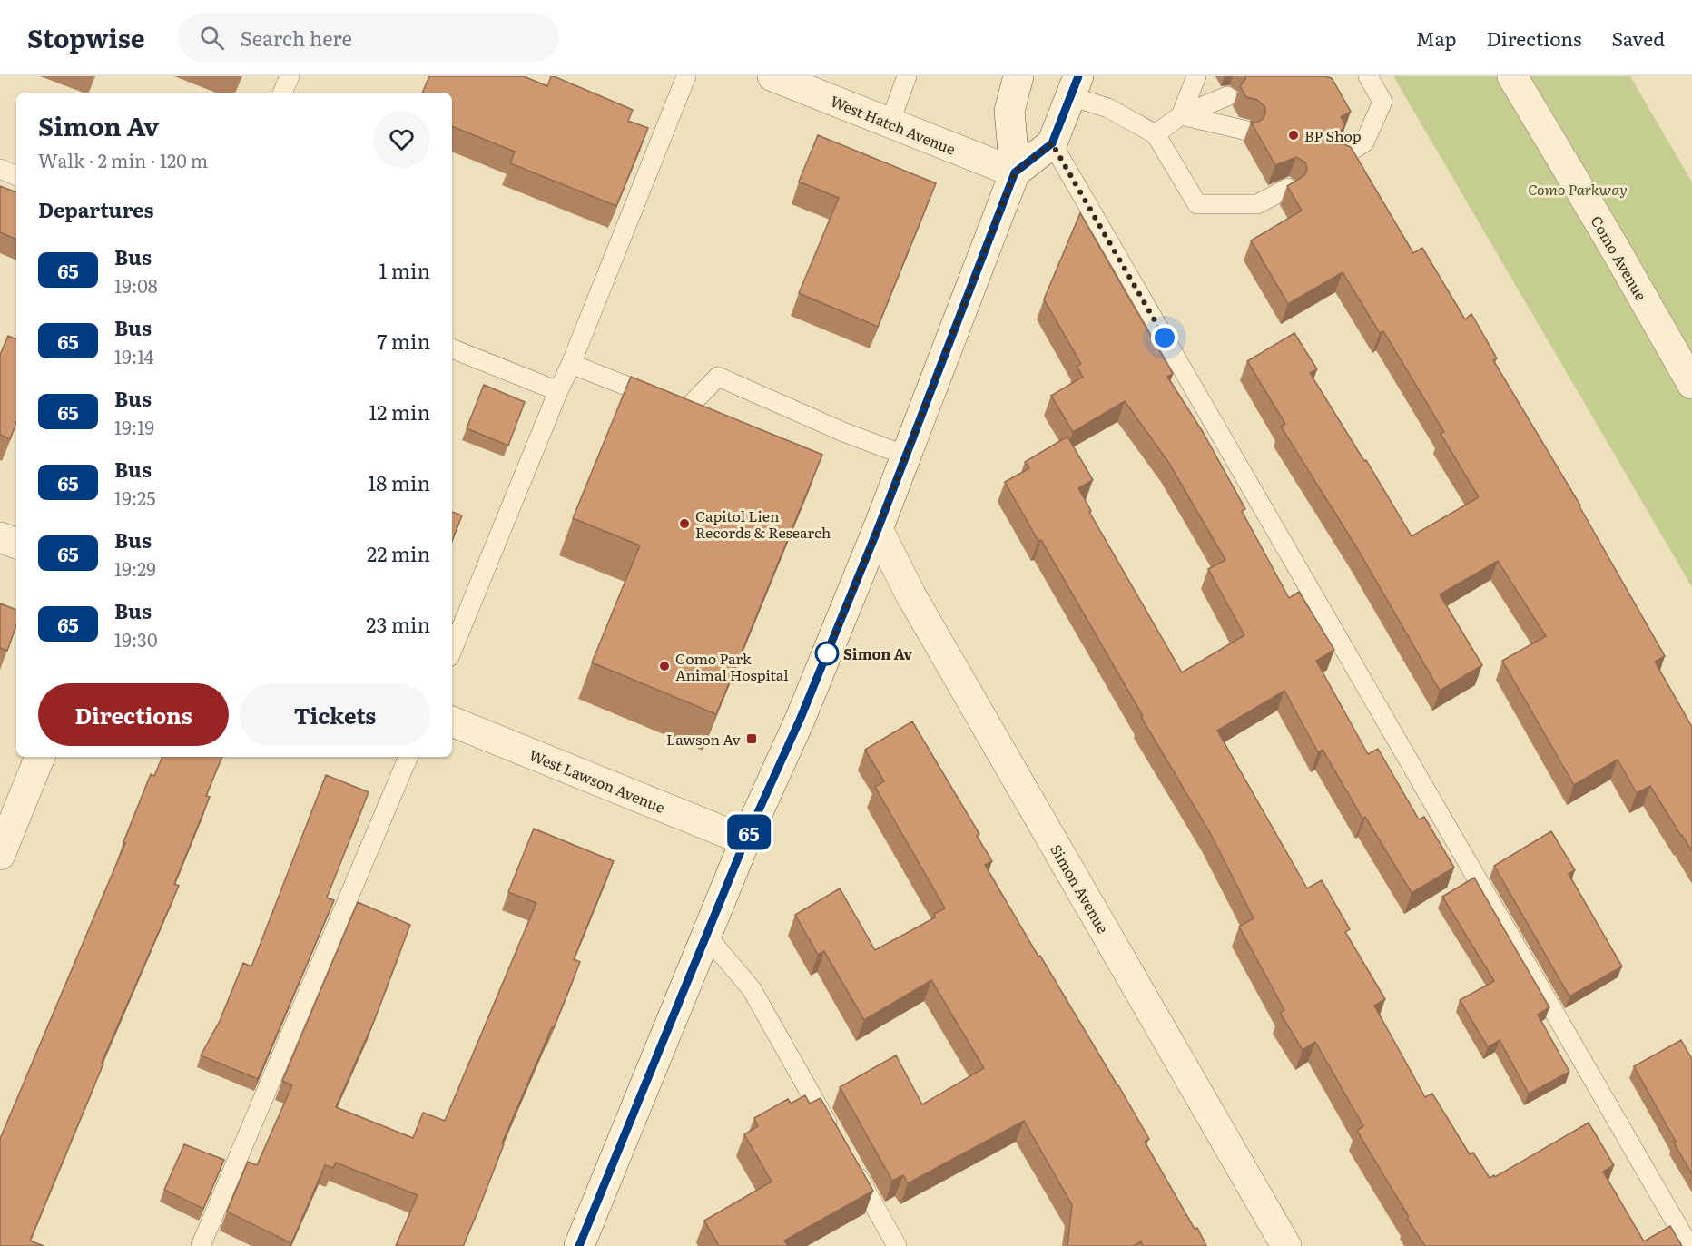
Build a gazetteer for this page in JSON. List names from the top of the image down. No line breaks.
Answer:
{"streets":{"street":["West Hatch Avenue","Como Avenue","West Lawson Avenue","Simon Avenue"]},"parks":["Como Parkway"],"places":{"other":["BP Shop","Capitol Lien Records & Research","Simon Av","Como Park Animal Hospital"],"transit":["Lawson Av"]},"lines":["bus line 65"],"page":{"header":"Stopwise","search":"Search here","nav":["Map","Directions","Saved"],"on_map":"65","heading":[["Simon Av","Walk · 2 min · 120 m"],"Departures"],"list":[{"mark":"65","name":"Bus","note":"19:08","value":"1 min"},{"mark":"65","name":"Bus","note":"19:14","value":"7 min"},{"mark":"65","name":"Bus","note":"19:19","value":"12 min"},{"mark":"65","name":"Bus","note":"19:25","value":"18 min"},{"mark":"65","name":"Bus","note":"19:29","value":"22 min"},{"mark":"65","name":"Bus","note":"19:30","value":"23 min"}],"buttons":["Directions","Tickets"]}}
